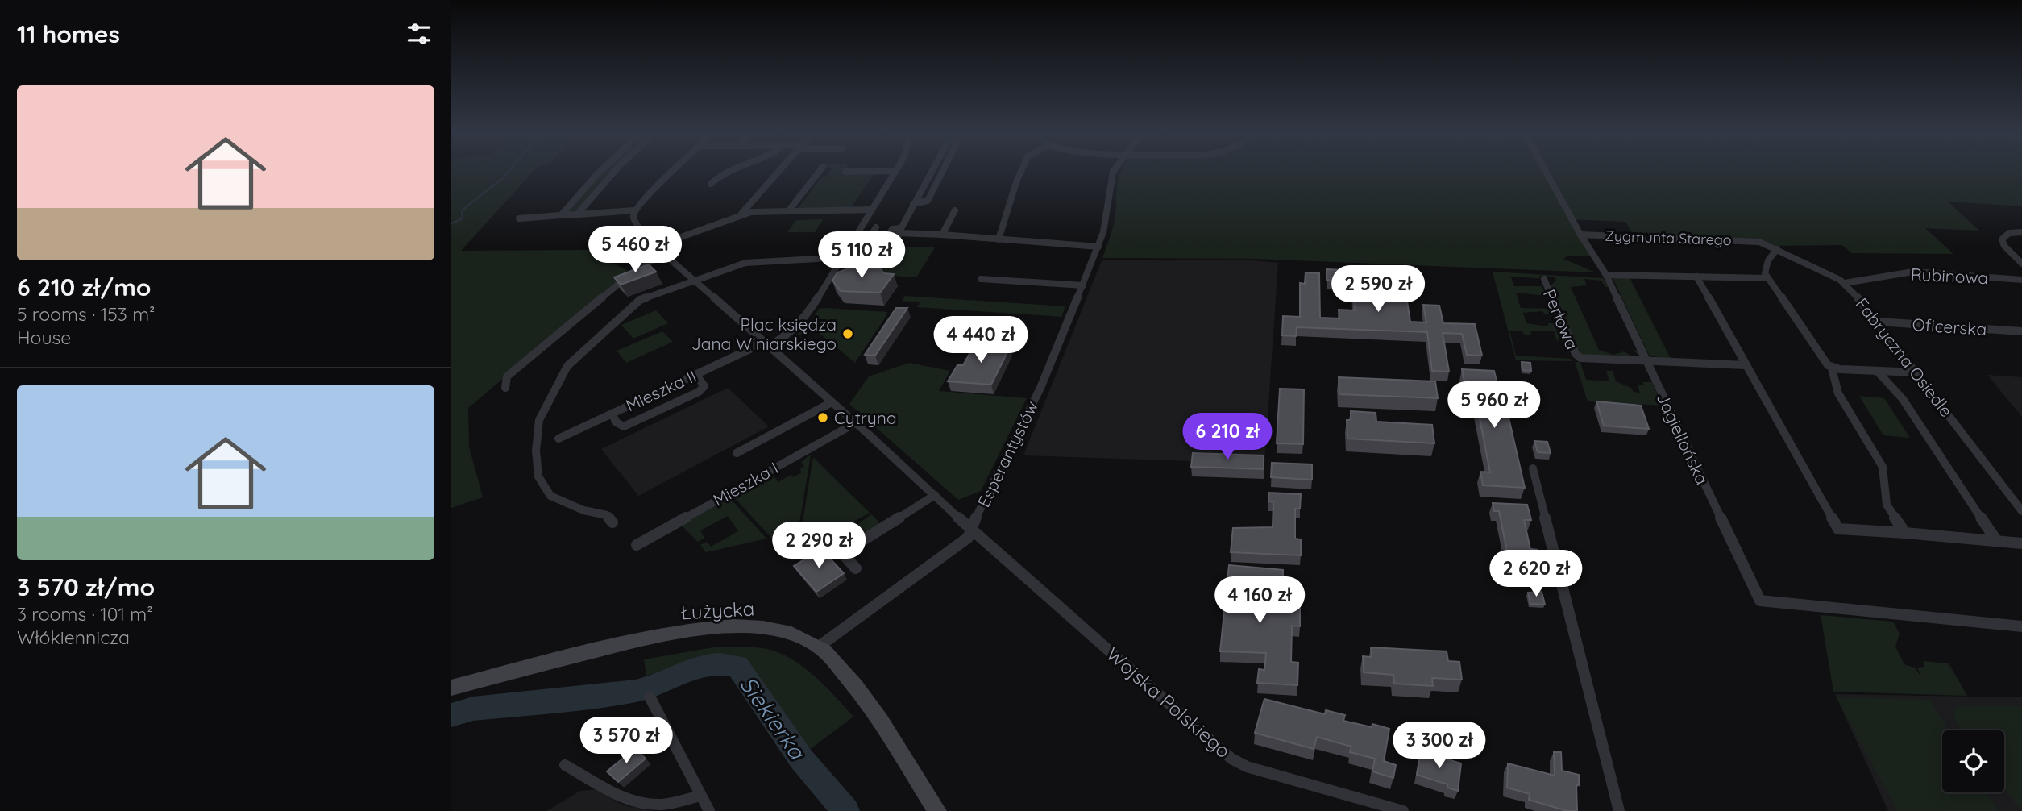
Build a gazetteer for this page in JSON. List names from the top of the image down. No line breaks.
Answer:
{"streets":{"street":["Zygmunta Starego","Rubinowa","Perłowa","Oficerska","Fabryczna Osiedle","Mieszka II","Jagiellońska","Esperantystów","Mieszka I","Łużycka","Wojska Polskiego"]},"crossings":[["Zygmunta Starego","Fabryczna Osiedle"],["Zygmunta Starego","Jagiellońska"],["Rubinowa","Fabryczna Osiedle"],["Perłowa","Jagiellońska"],["Oficerska","Fabryczna Osiedle"],["Mieszka II","Wojska Polskiego"],["Esperantystów","Łużycka"],["Esperantystów","Wojska Polskiego"],["Mieszka I","Wojska Polskiego"]],"water":["Siekierka"],"places":["Plac księdza Jana Winiarskiego","Cytryna"],"page":{"heading":"11 homes","list":[{"name":"6 210 zł/mo","note":"5 rooms · 153 m² · House"},{"name":"3 570 zł/mo","note":"3 rooms · 101 m² · Włókiennicza"}],"price":["5 460 zł","5 110 zł","2 590 zł","4 440 zł","5 960 zł","6 210 zł","2 290 zł","2 620 zł","4 160 zł","3 570 zł","3 300 zł"]}}
